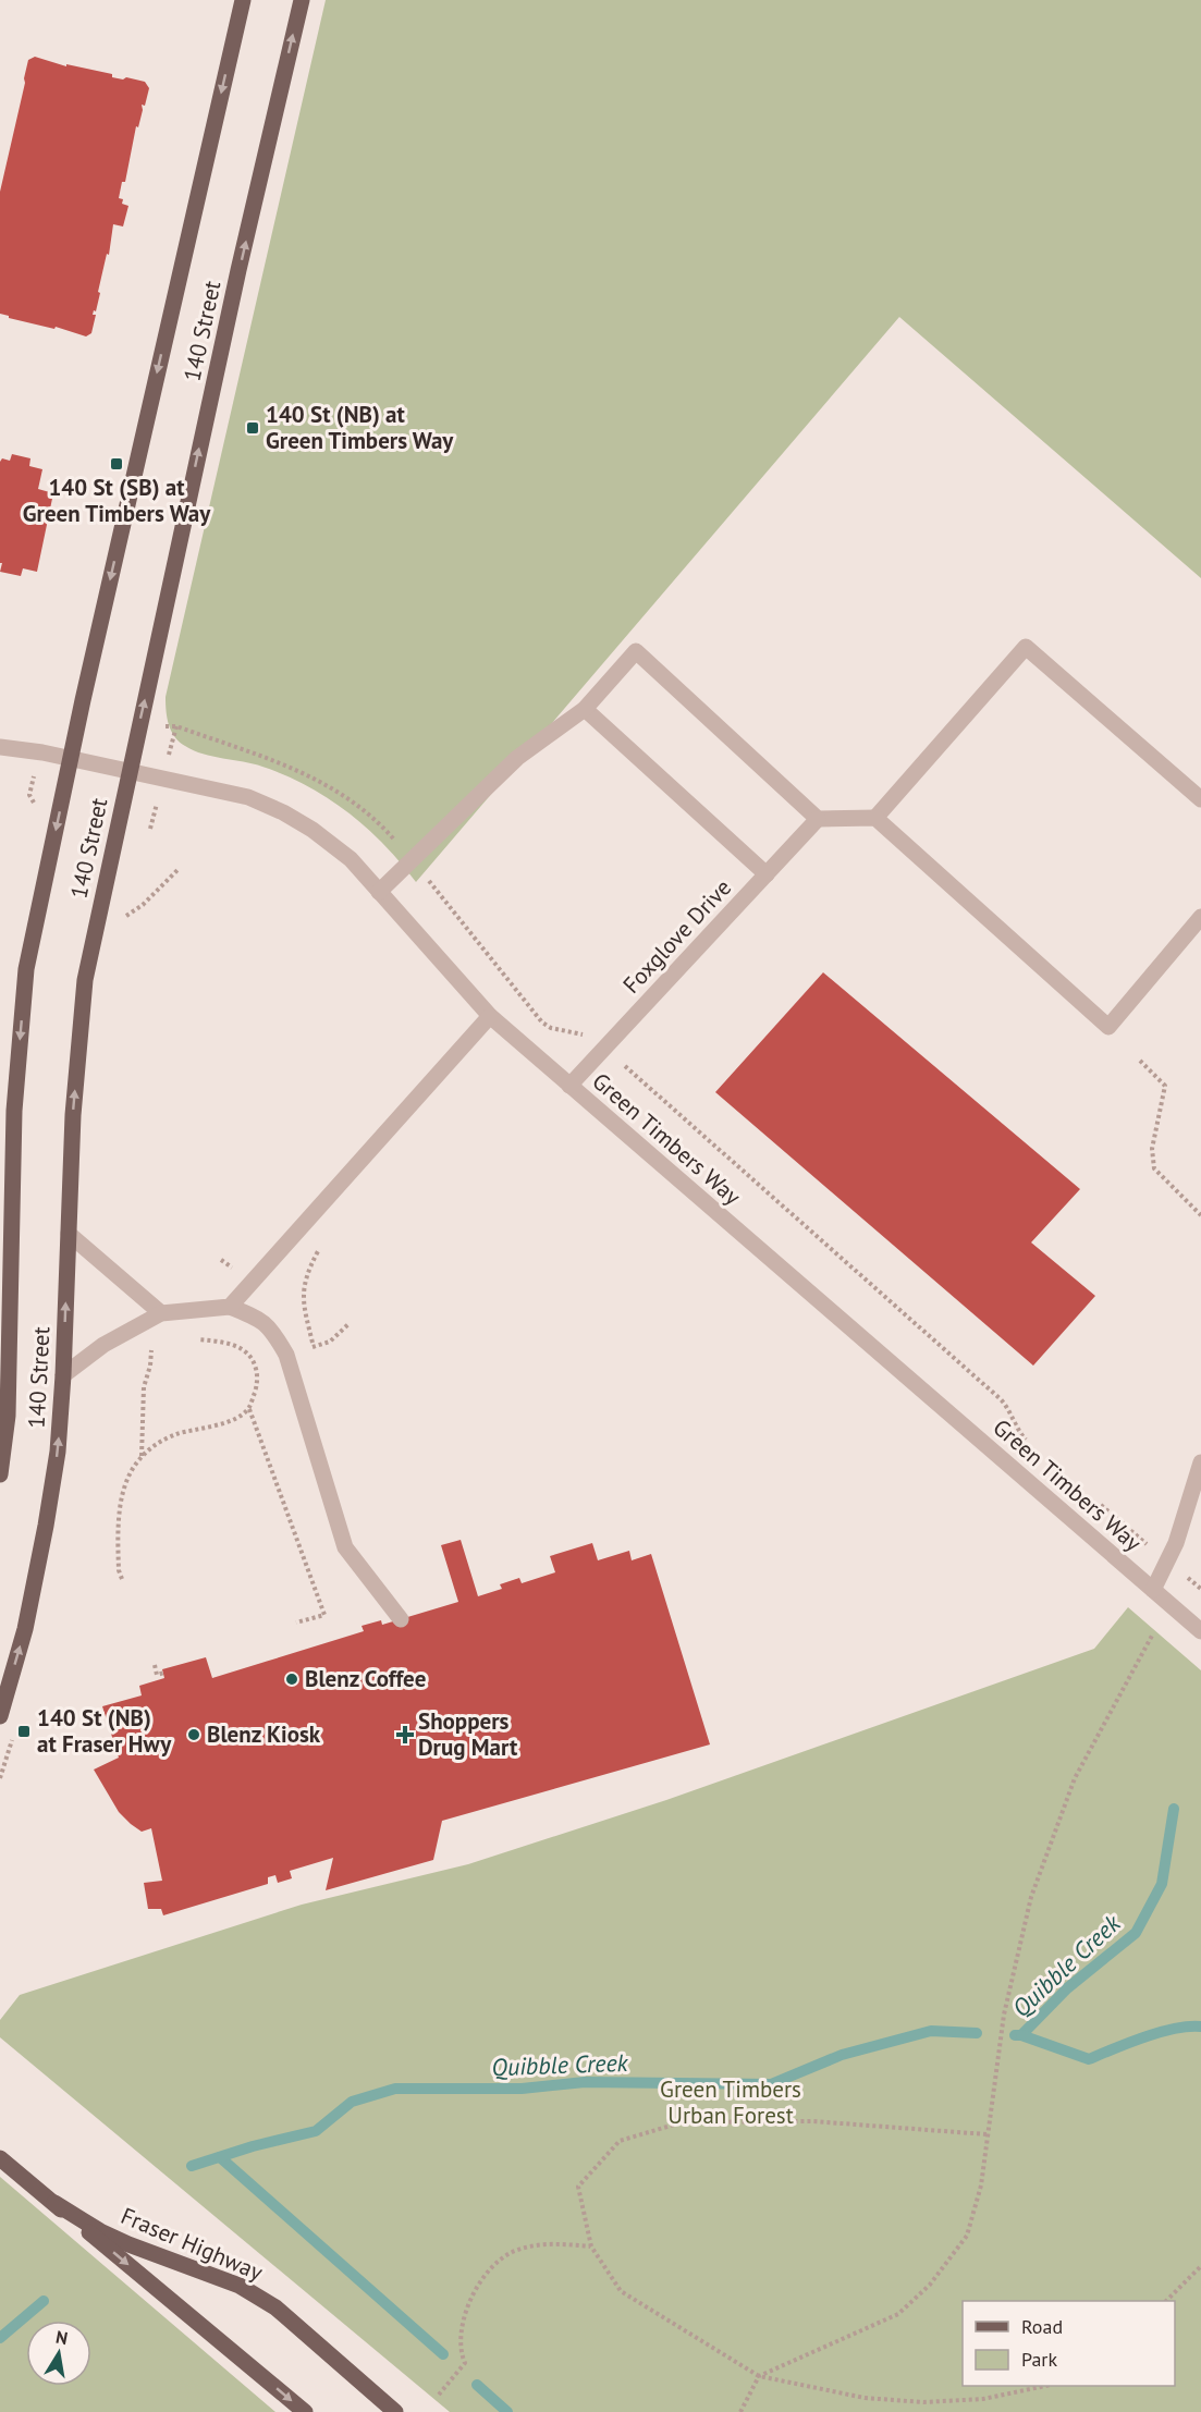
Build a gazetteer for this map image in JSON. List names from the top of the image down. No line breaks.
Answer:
{"streets":{"main road":["140 Street","Fraser Highway"],"street":["Foxglove Drive","Green Timbers Way"]},"crossings":[["140 Street","Green Timbers Way"],["Foxglove Drive","Green Timbers Way"]],"water":["Quibble Creek"],"parks":["Green Timbers Urban Forest"],"places":{"transit":["140 St (NB) at Green Timbers Way","140 St (SB) at Green Timbers Way","140 St (NB) at Fraser Hwy"],"other":["Blenz Coffee","Blenz Kiosk"],"health":["Shoppers Drug Mart"]},"legend":["Road","Park"],"north":"top"}
